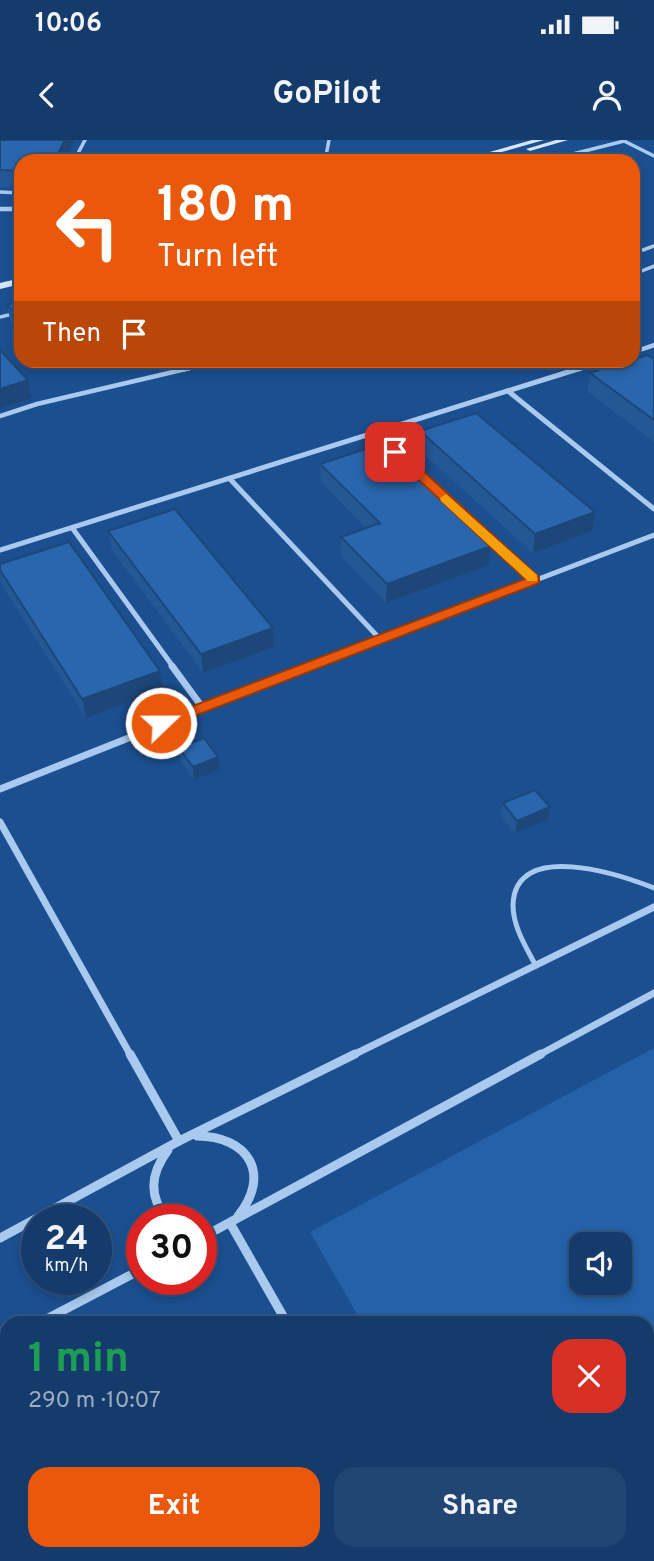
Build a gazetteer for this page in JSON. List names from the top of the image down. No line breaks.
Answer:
{"page":{"status":"10:06","header":"GoPilot","turn":["180 m","Turn left"],"then":"Then","speed":"24 km/h","limit":"30","heading":["1 min","290 m · 10:07"],"buttons":["Exit","Share"]}}
